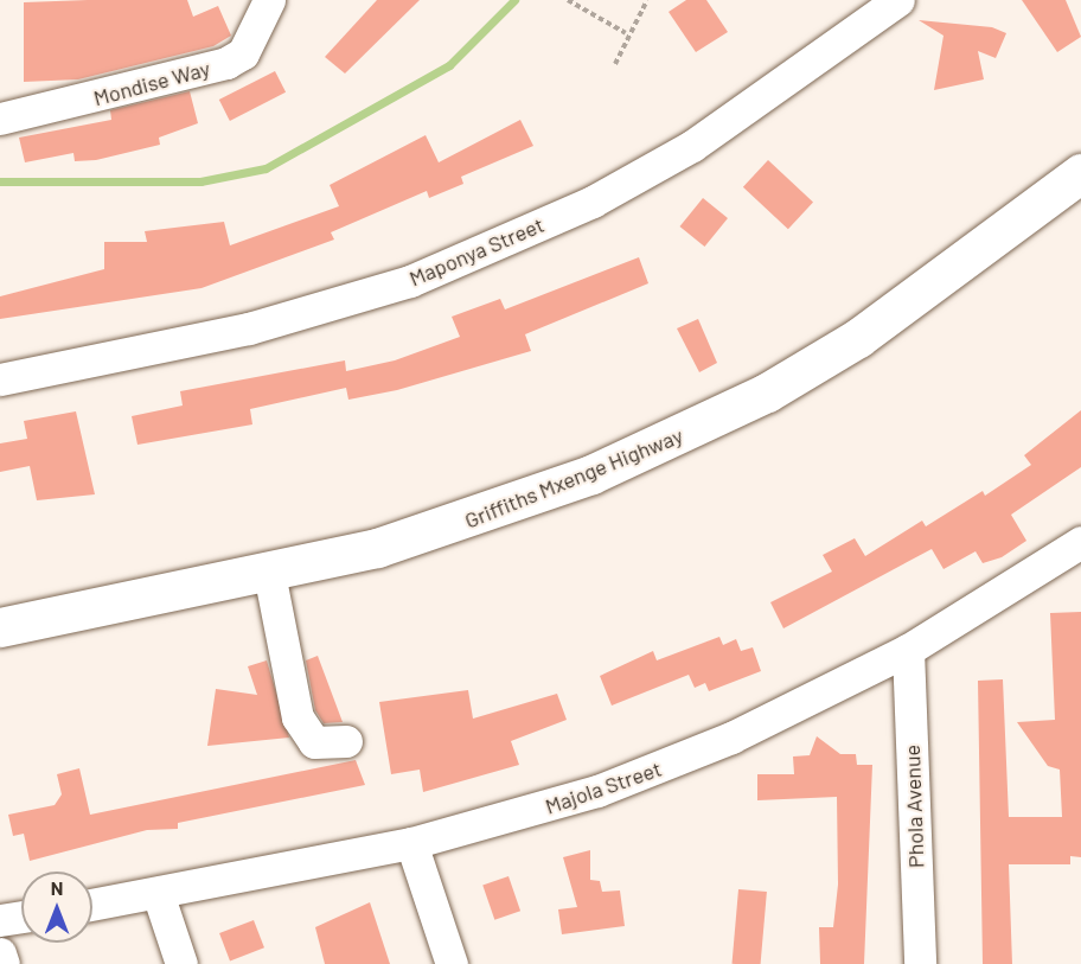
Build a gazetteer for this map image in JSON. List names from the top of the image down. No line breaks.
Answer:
{"streets":{"street":["Mondise Way","Maponya Street","Griffiths Mxenge Highway","Majola Street","Phola Avenue"]},"crossings":[["Majola Street","Phola Avenue"]],"north":"top"}
